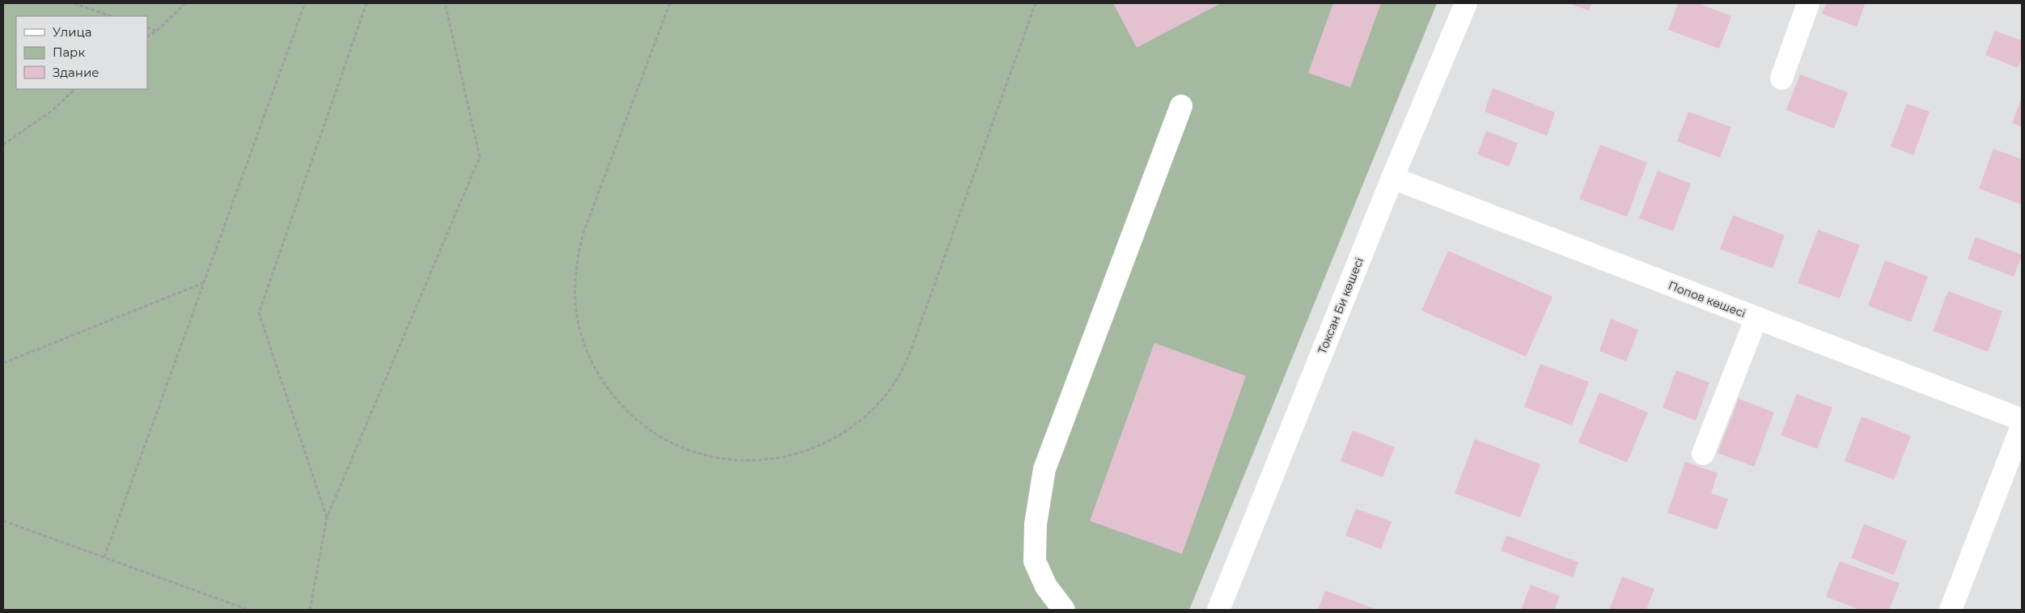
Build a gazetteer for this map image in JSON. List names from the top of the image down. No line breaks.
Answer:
{"streets":{"street":["Попов көшесі","Токсан Би көшесі"]},"crossings":[["Попов көшесі","Токсан Би көшесі"]],"legend":["Улица","Парк","Здание"]}
